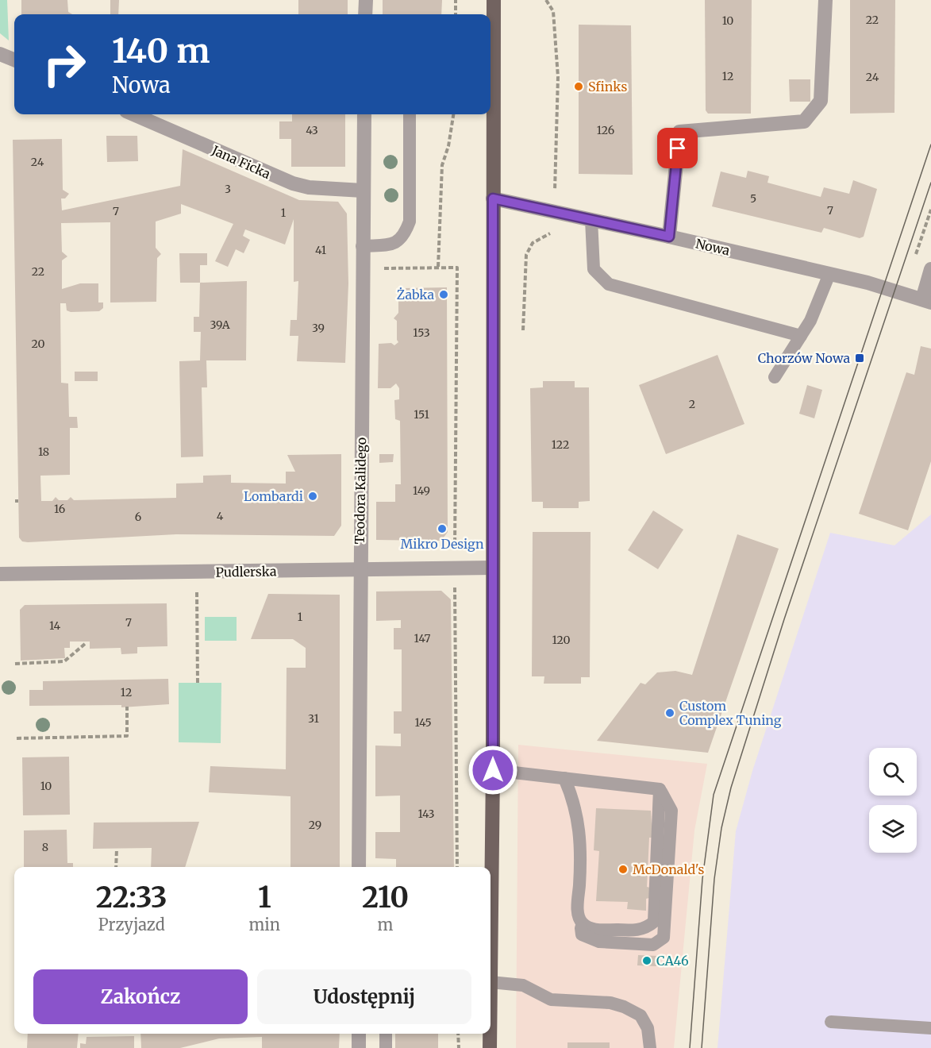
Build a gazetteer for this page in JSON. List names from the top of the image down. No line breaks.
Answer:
{"streets":{"street":["Jana Ficka","Nowa","Teodora Kalidego","Pudlerska"]},"crossings":[["Jana Ficka","Teodora Kalidego"],["Teodora Kalidego","Pudlerska"]],"places":{"other":["Sfinks","Żabka","Lombardi","Mikro Design","Custom Complex Tuning","McDonald's","CA46"],"transit":["Chorzów Nowa"]},"house_numbers":["22","10","12","24","43","126","24","3","5","7","7","1","41","22","39A","39","153","20","2","151","122","18","149","16","4","6","1","7","14","147","120","12","31","145","10","143","29","8"],"page":{"turn":["140 m","Nowa"],"eta":["22:33","Przyjazd","1","min","210","m"],"buttons":["Zakończ","Udostępnij"]}}
